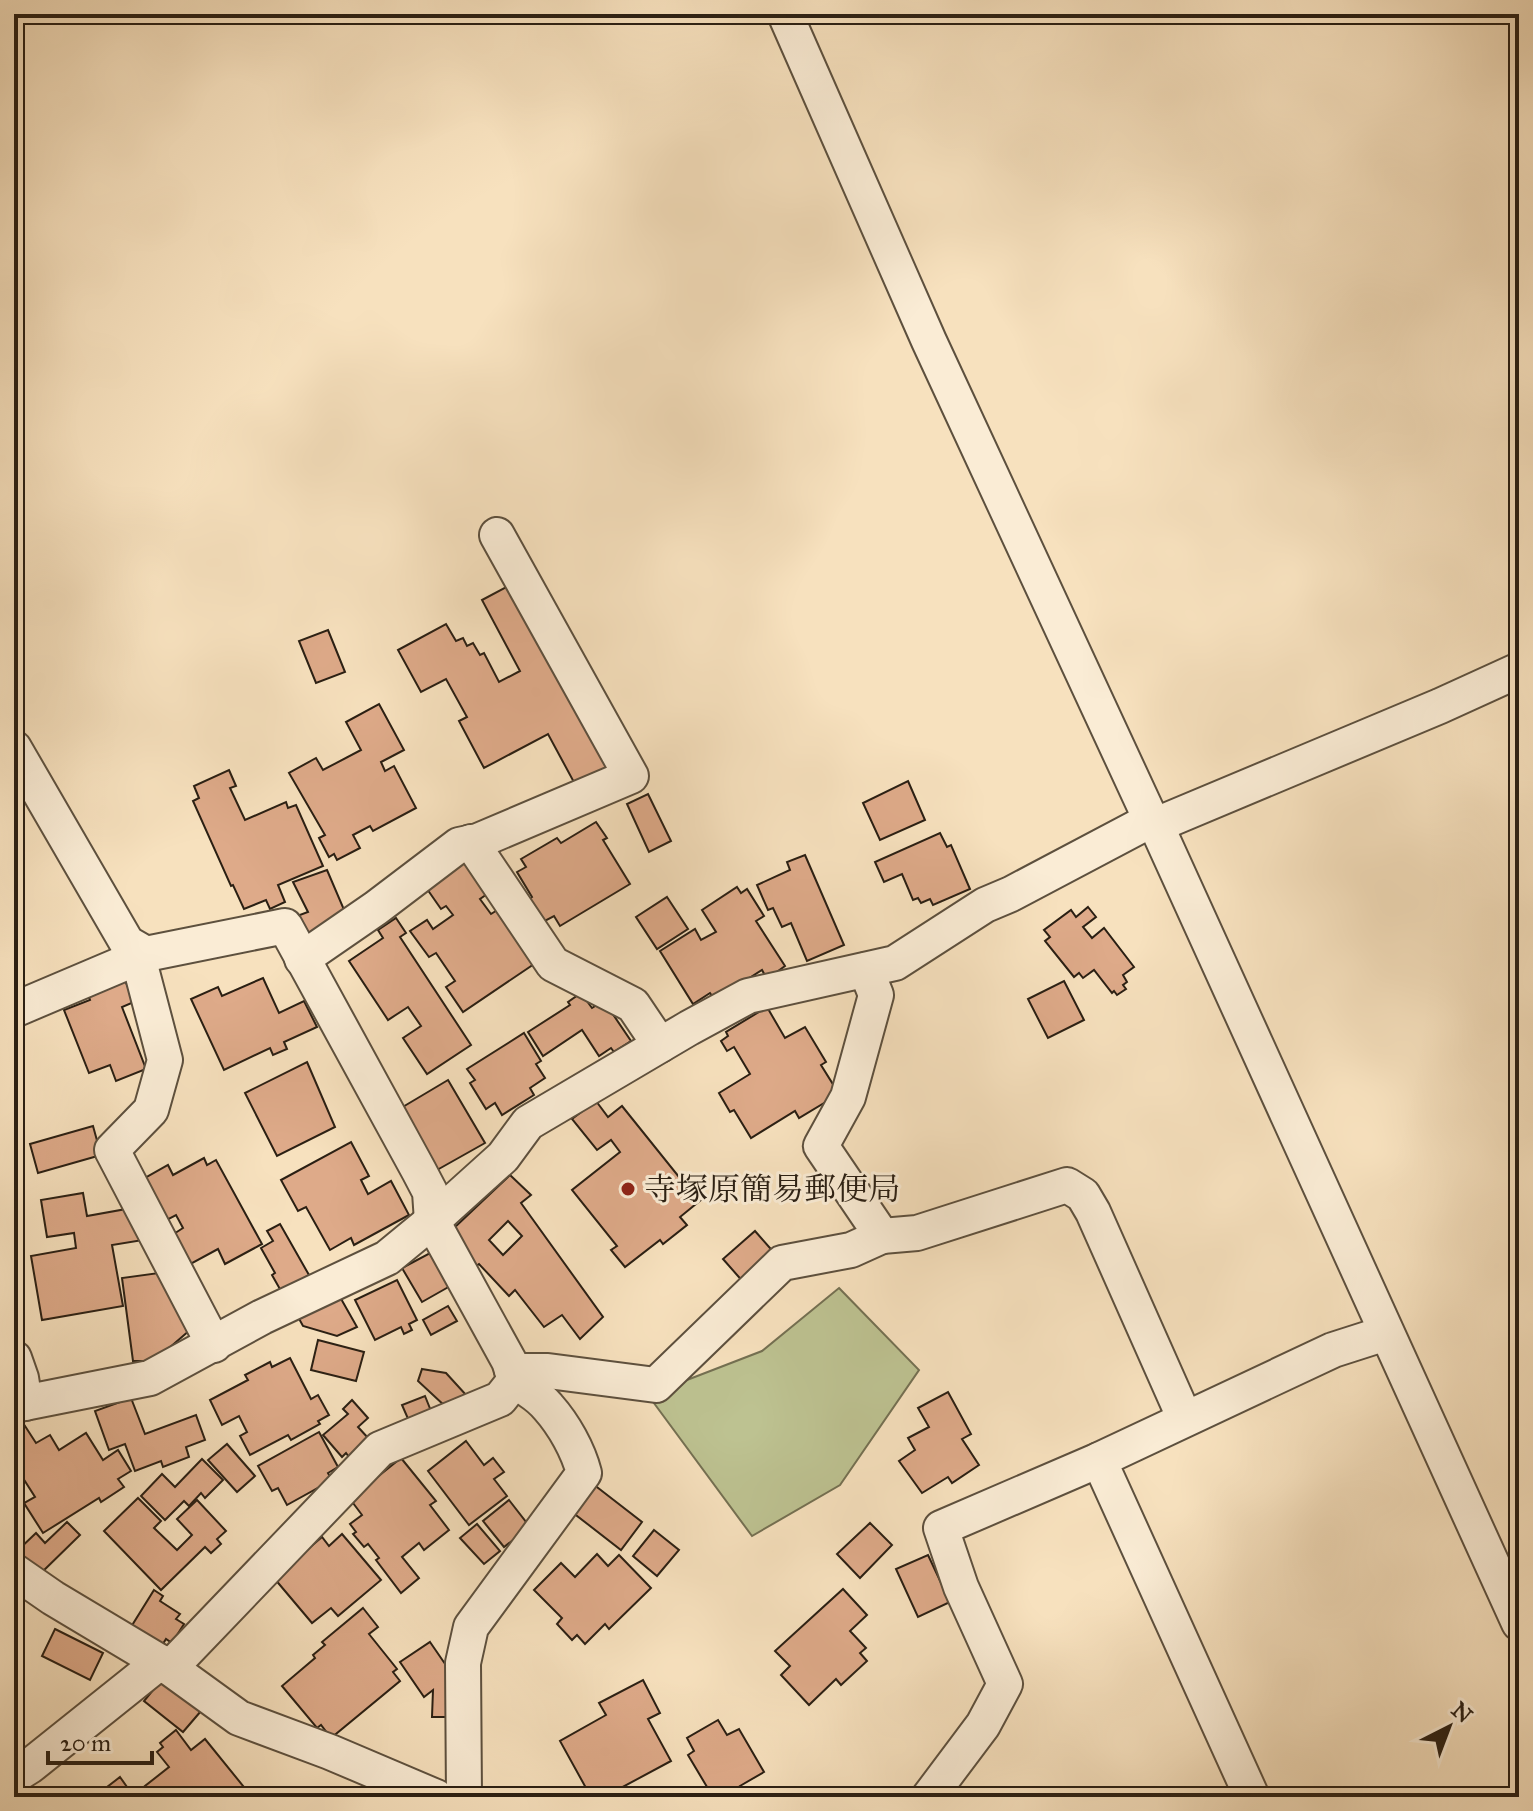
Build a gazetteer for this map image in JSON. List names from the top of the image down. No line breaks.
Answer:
{"places":["寺塚原簡易郵便局"],"scale_bar":"20 m","north":"top right"}
